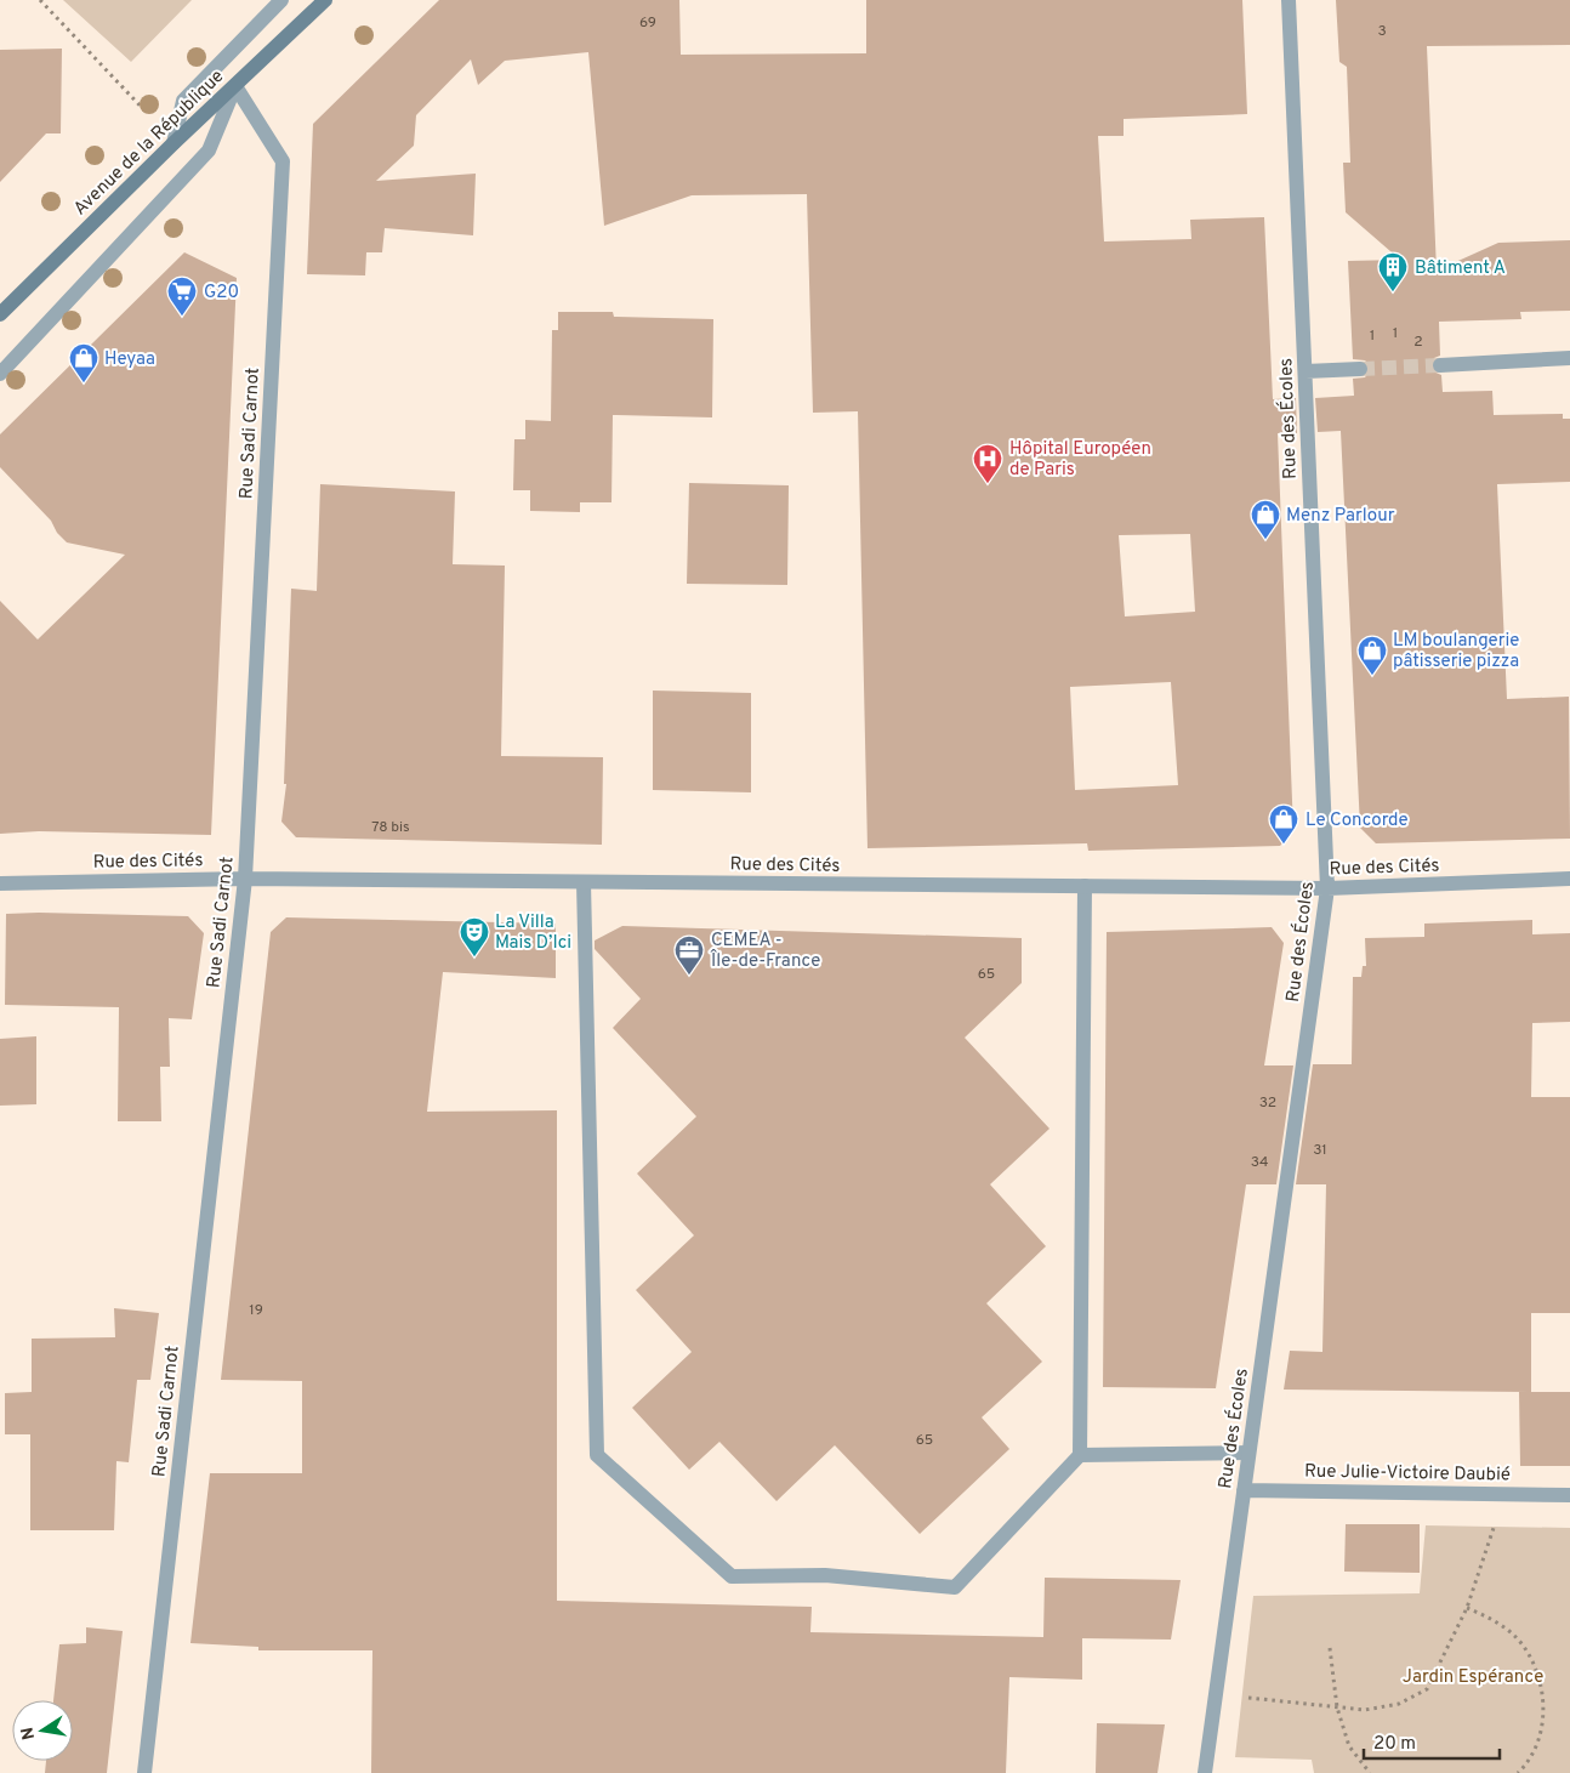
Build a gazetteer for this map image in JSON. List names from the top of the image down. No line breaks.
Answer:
{"streets":{"main road":["Avenue de la République"],"street":["Rue des Écoles","Rue Sadi Carnot","Rue des Cités","Rue Julie-Victoire Daubié"]},"crossings":[["Avenue de la République","Rue Sadi Carnot"],["Rue des Écoles","Rue des Cités"],["Rue des Écoles","Rue Julie-Victoire Daubié"],["Rue Sadi Carnot","Rue des Cités"]],"parks":["Jardin Espérance"],"places":{"building":["Bâtiment A"],"supermarket":["G20"],"shop":["Heyaa","Menz Parlour","LM boulangerie pâtisserie pizza","Le Concorde"],"hospital":["Hôpital Européen de Paris"],"theatre":["La Villa Mais D’Ici"],"office":["CEMEA - Île-de-France"]},"house_numbers":["69","3","1","1","2","78 bis","65","32","31","34","19","65"],"scale_bar":"20 m","north":"left"}
